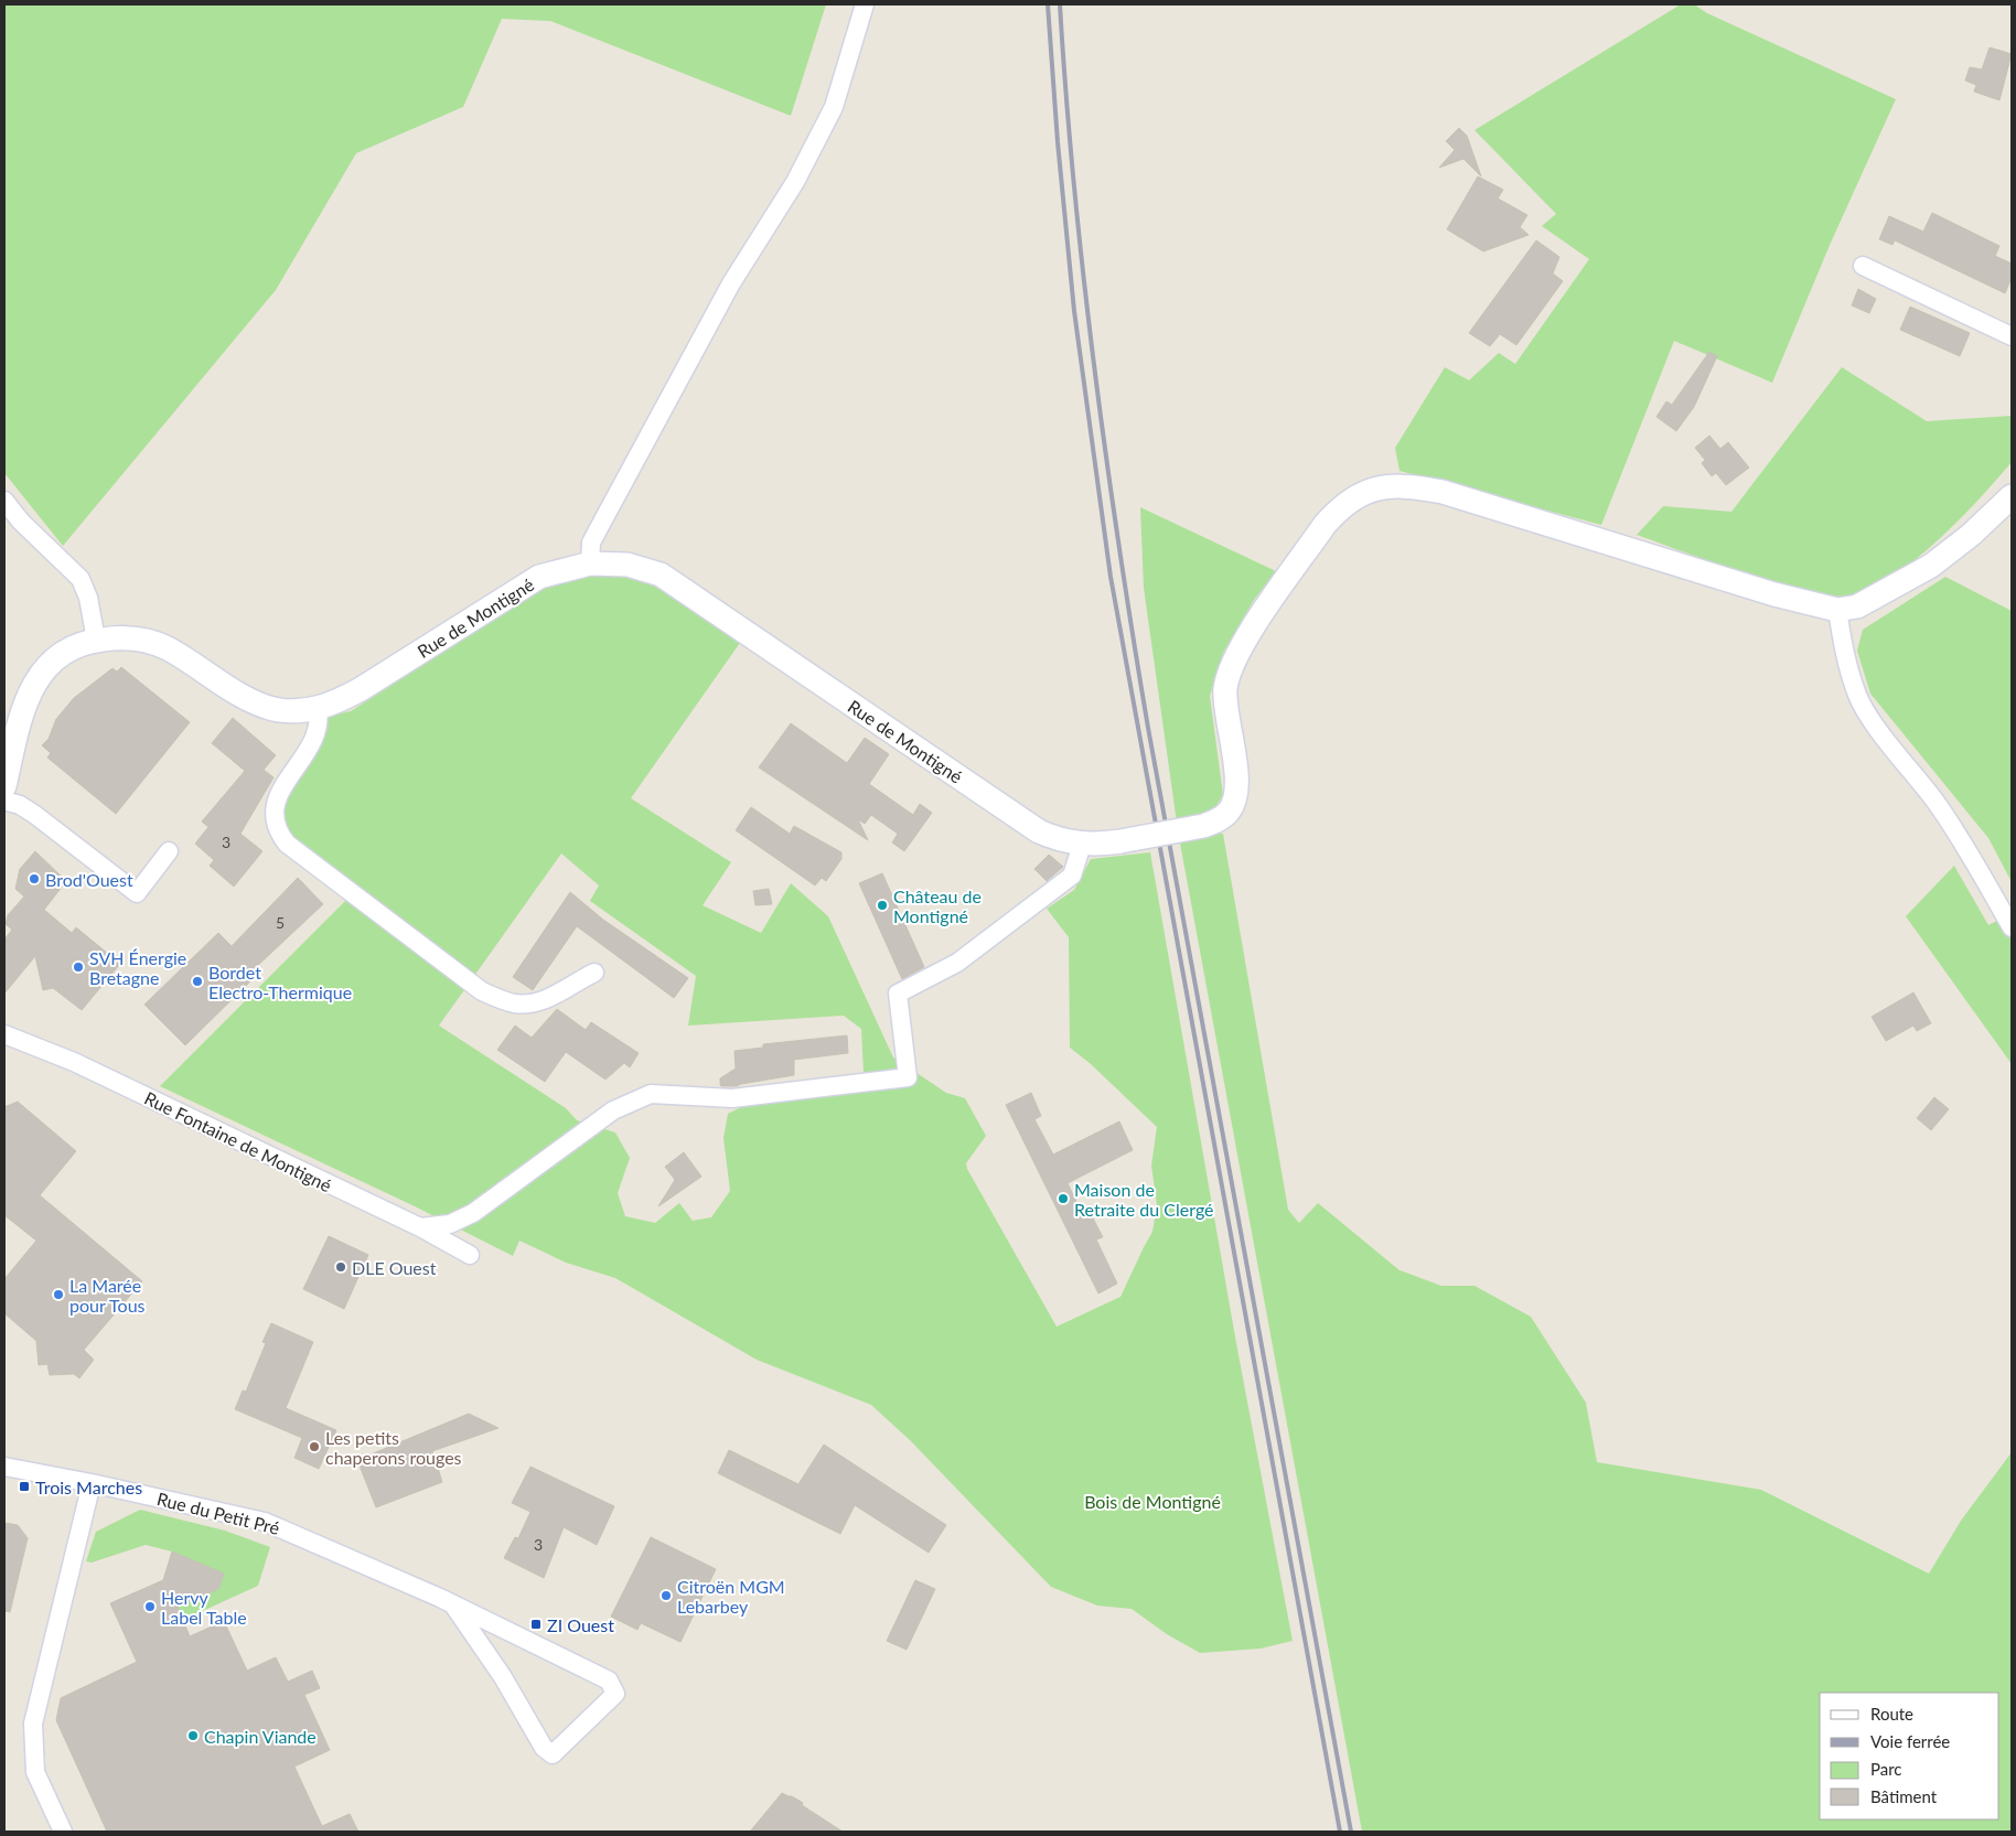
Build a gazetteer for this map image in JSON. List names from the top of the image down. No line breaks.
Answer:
{"streets":{"street":["Rue de Montigné","Rue Fontaine de Montigné","Rue du Petit Pré"]},"parks":["Bois de Montigné"],"places":{"other":["Brod'Ouest","Château de Montigné","SVH Énergie Bretagne","Bordet Electro-Thermique","Maison de Retraite du Clergé","DLE Ouest","La Marée pour Tous","Les petits chaperons rouges","Citroën MGM Lebarbey","Hervy Label Table","Chapin Viande"],"transit":["Trois Marches","ZI Ouest"]},"house_numbers":["3","5","3"],"legend":["Route","Voie ferrée","Parc","Bâtiment"]}
